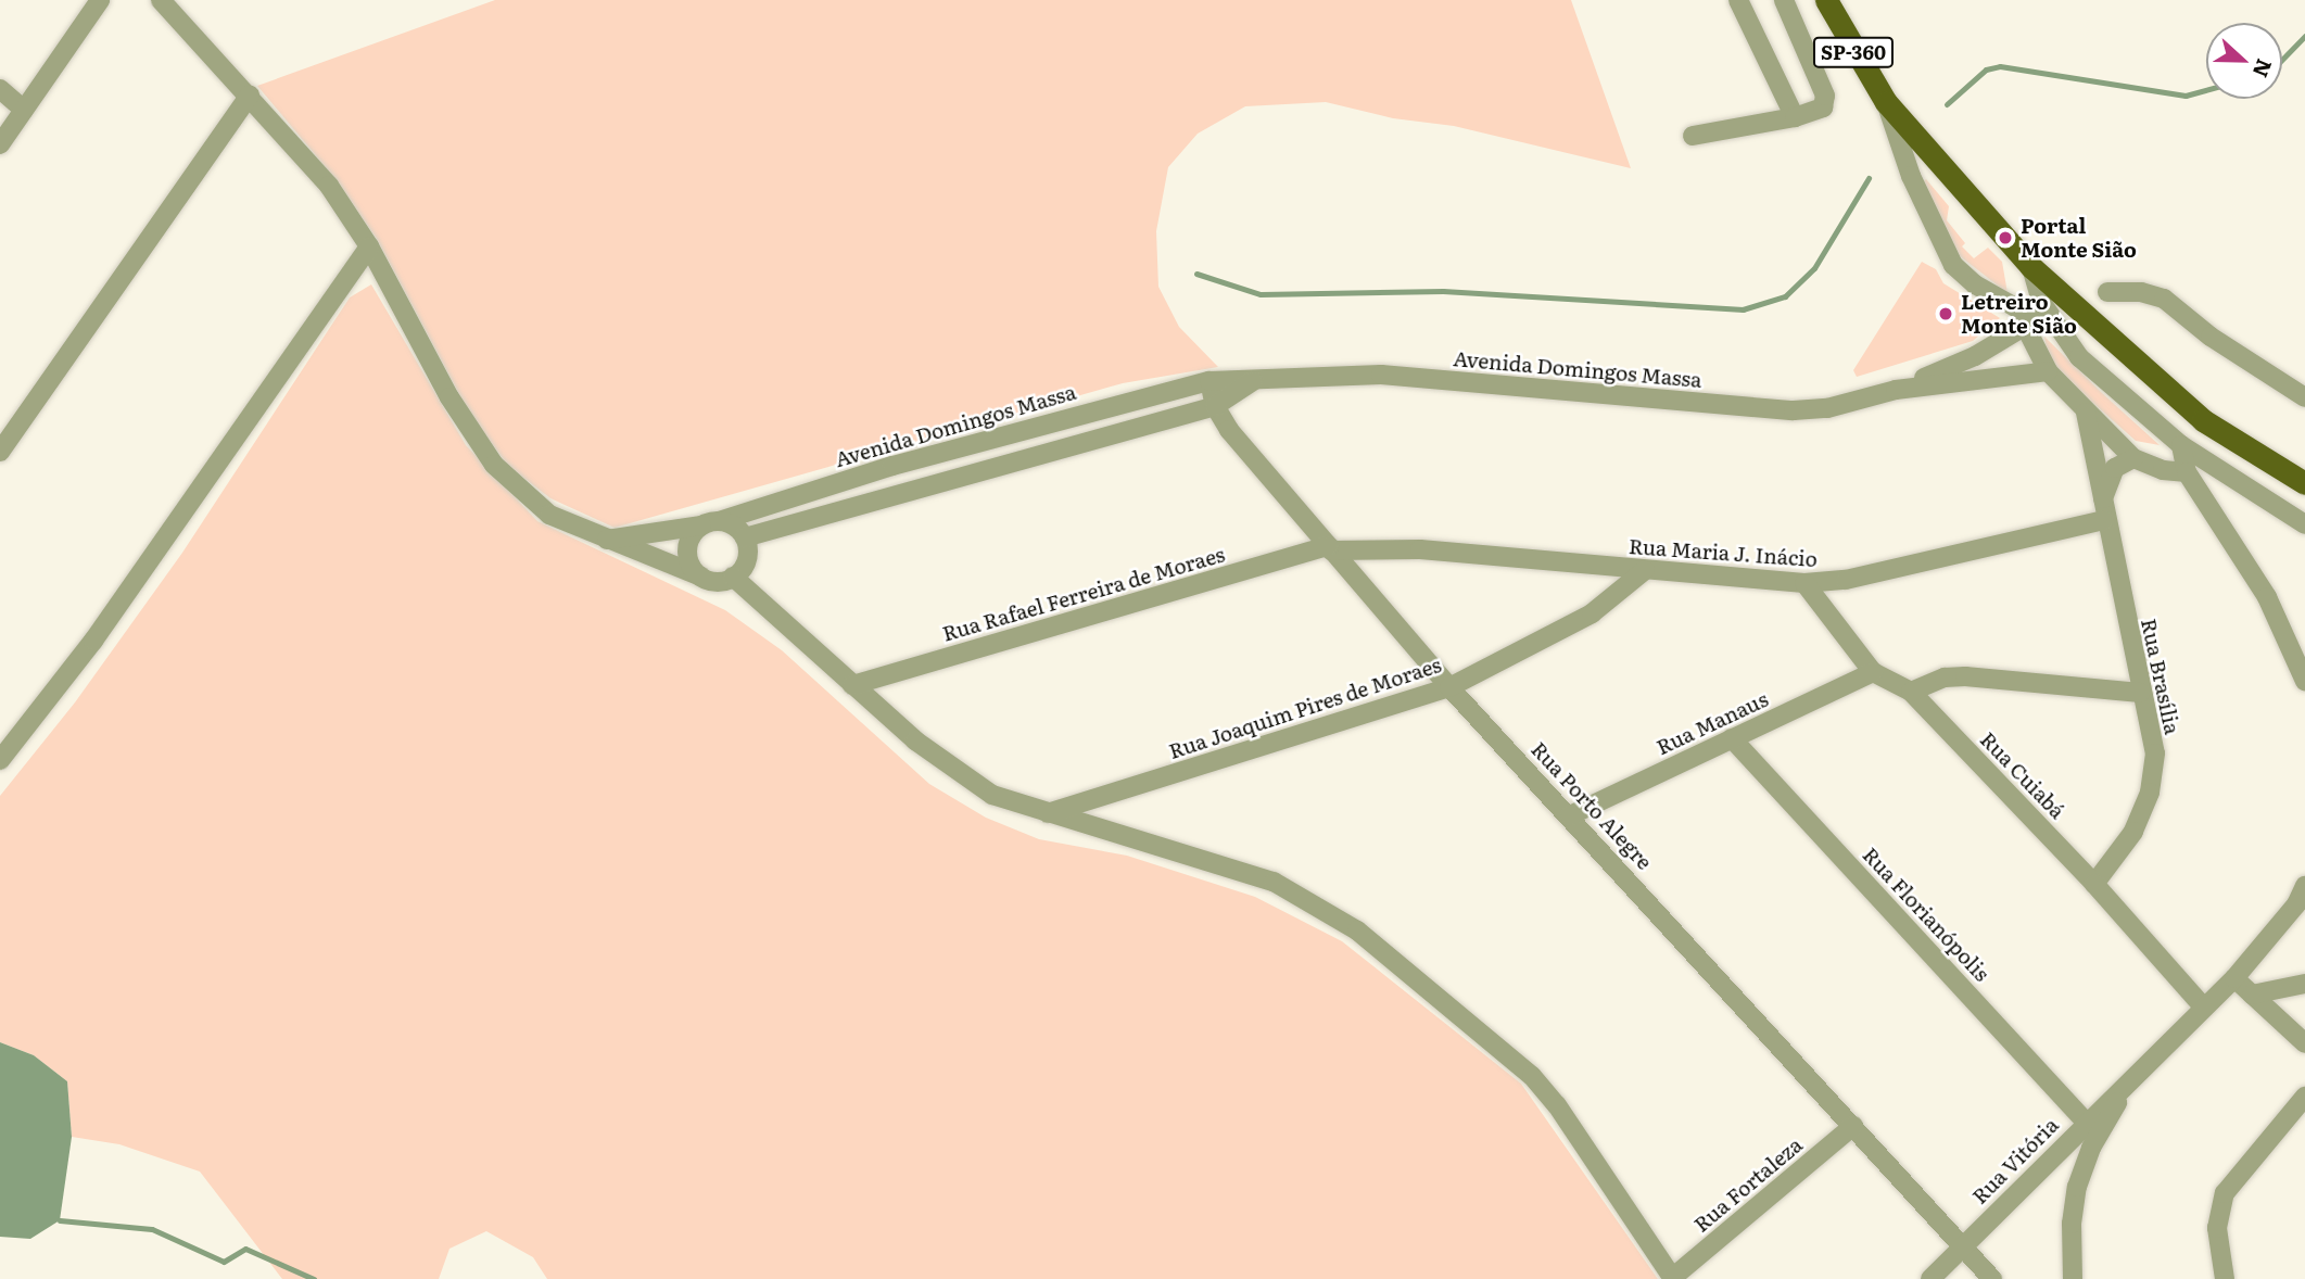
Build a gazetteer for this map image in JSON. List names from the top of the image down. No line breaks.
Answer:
{"streets":{"main road":["SP-360"],"street":["Avenida Domingos Massa","Rua Maria J. Inácio","Rua Rafael Ferreira de Moraes","Rua Brasília","Rua Joaquim Pires de Moraes","Rua Manaus","Rua Cuiabá","Rua Porto Alegre","Rua Florianópolis","Rua Vitória","Rua Fortaleza"]},"crossings":[["Avenida Domingos Massa","Rua Porto Alegre"],["Rua Maria J. Inácio","Rua Rafael Ferreira de Moraes"],["Rua Maria J. Inácio","Rua Brasília"],["Rua Maria J. Inácio","Rua Joaquim Pires de Moraes"],["Rua Maria J. Inácio","Rua Cuiabá"],["Rua Maria J. Inácio","Rua Porto Alegre"],["Rua Rafael Ferreira de Moraes","Rua Porto Alegre"],["Rua Brasília","Rua Cuiabá"],["Rua Joaquim Pires de Moraes","Rua Porto Alegre"],["Rua Manaus","Rua Cuiabá"],["Rua Manaus","Rua Porto Alegre"],["Rua Manaus","Rua Florianópolis"],["Rua Porto Alegre","Rua Vitória"],["Rua Porto Alegre","Rua Fortaleza"],["Rua Florianópolis","Rua Vitória"]],"places":["Portal Monte Sião","Letreiro Monte Sião"],"north":"right"}
